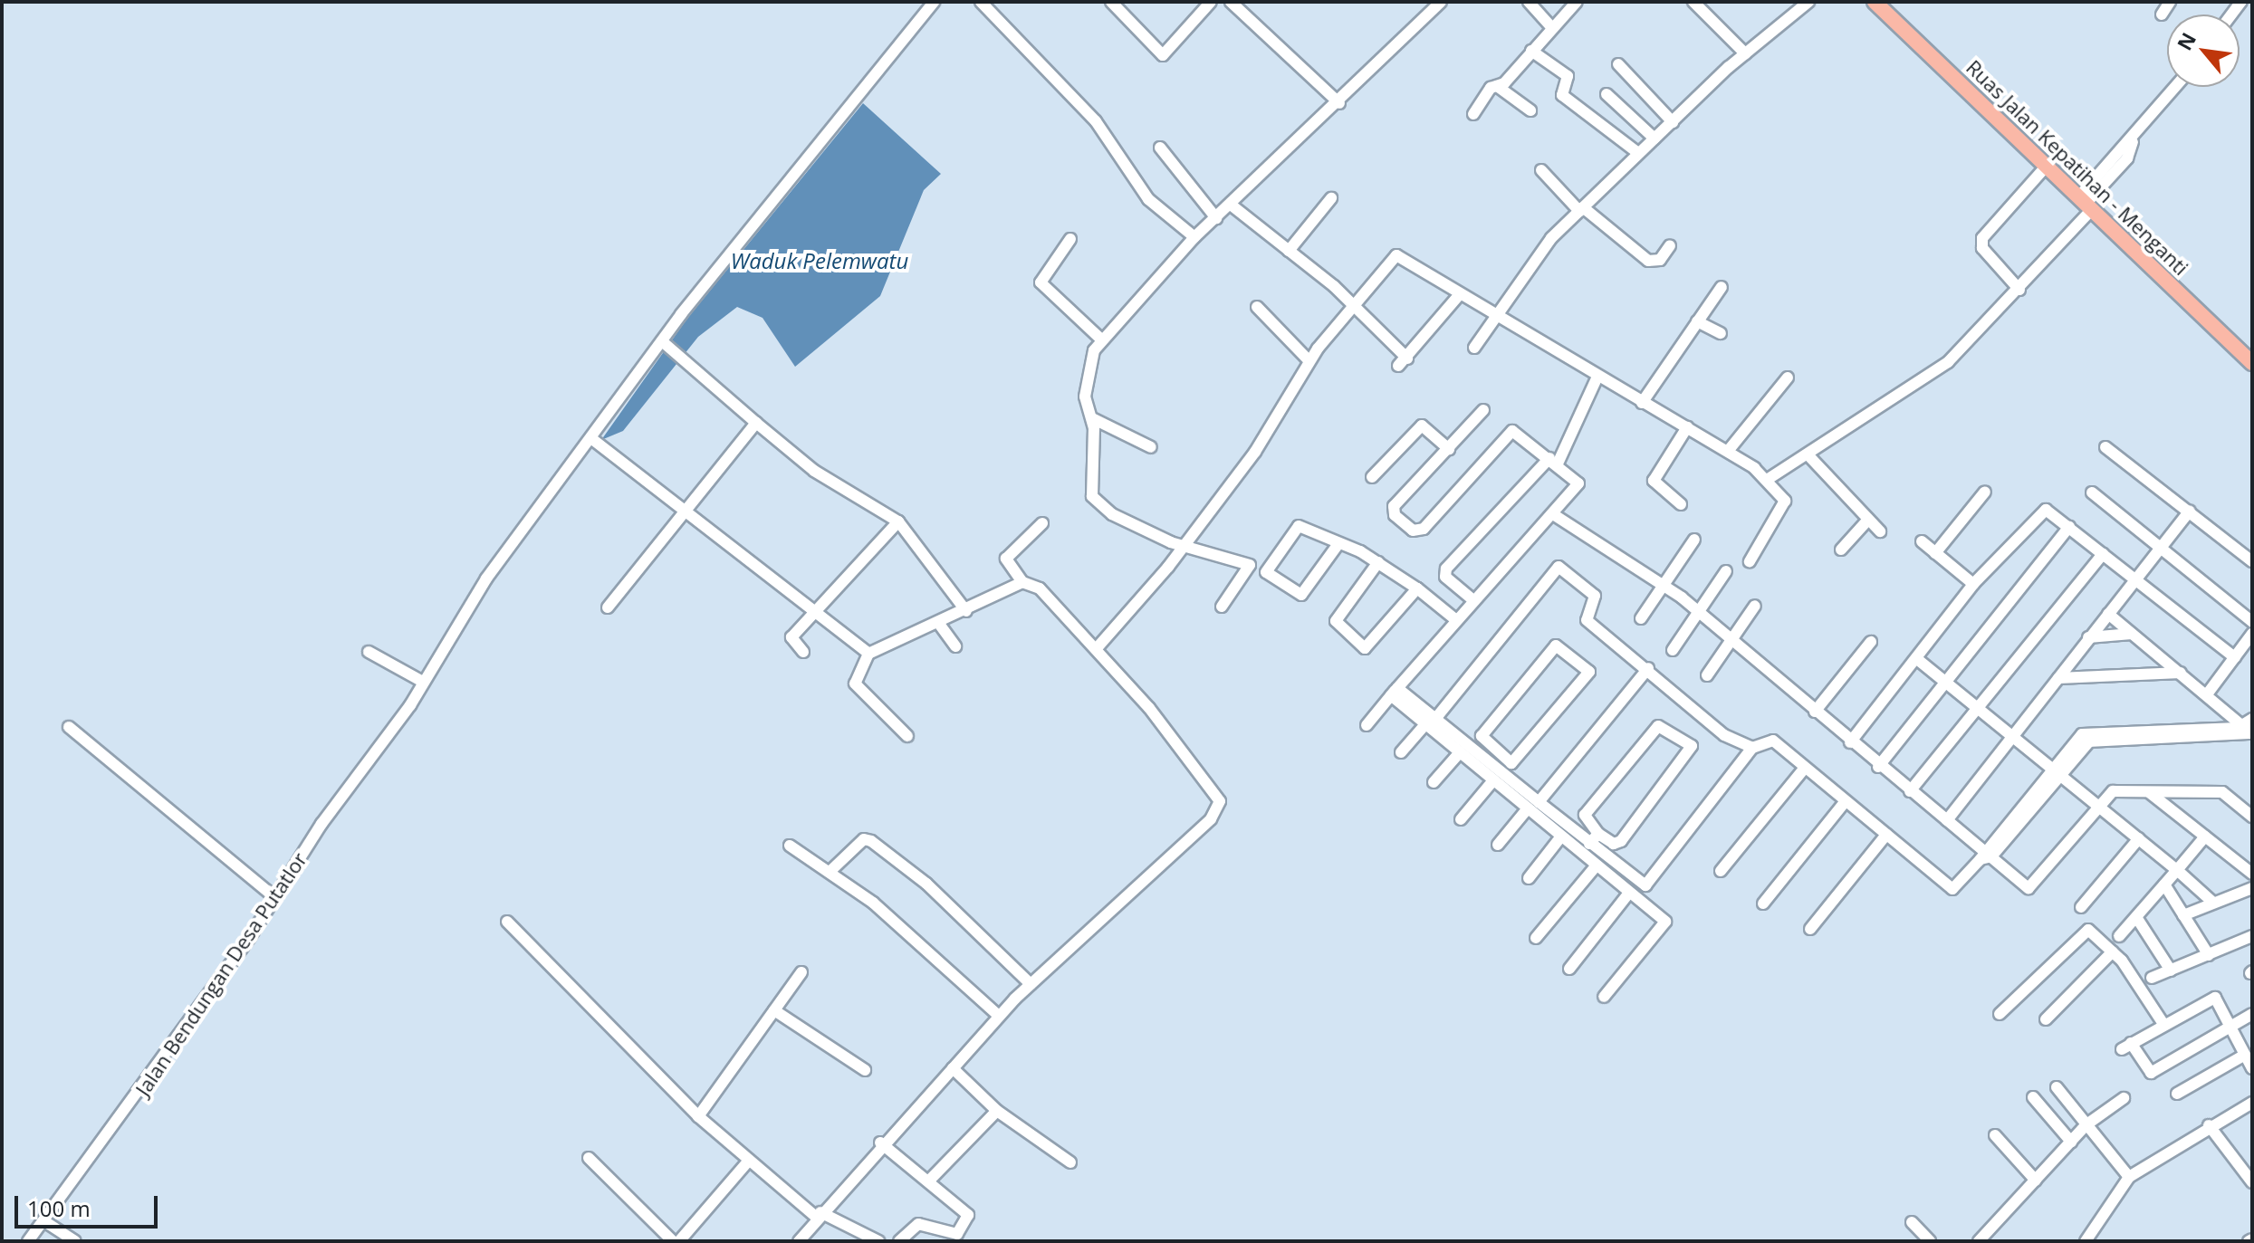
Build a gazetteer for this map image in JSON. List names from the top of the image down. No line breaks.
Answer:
{"streets":{"main road":["Ruas Jalan Kepatihan - Menganti"],"street":["Jalan Bendungan Desa Putatlor"]},"water":["Waduk Pelemwatu"],"scale_bar":"100 m","north":"top left"}
